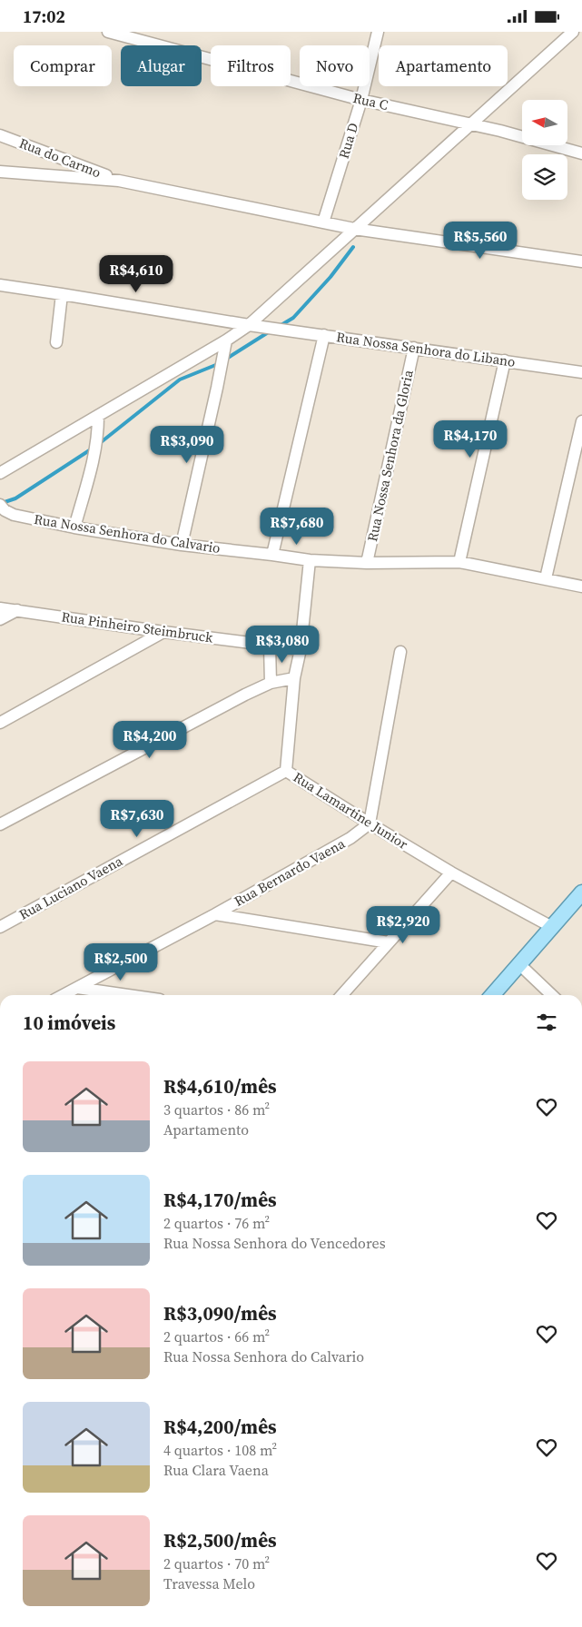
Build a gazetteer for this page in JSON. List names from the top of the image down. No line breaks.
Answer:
{"streets":{"street":["Rua C","Rua D","Rua do Carmo","Rua Nossa Senhora do Libano","Rua Nossa Senhora da Gloria","Rua Nossa Senhora do Calvario","Rua Pinheiro Steimbruck","Rua Lamartine Junior","Rua Bernardo Vaena","Rua Luciano Vaena"]},"crossings":[["Rua C","Rua D"],["Rua Nossa Senhora do Libano","Rua Nossa Senhora da Gloria"],["Rua Nossa Senhora da Gloria","Rua Nossa Senhora do Calvario"],["Rua Nossa Senhora do Calvario","Rua Lamartine Junior"],["Rua Pinheiro Steimbruck","Rua Lamartine Junior"],["Rua Lamartine Junior","Rua Bernardo Vaena"],["Rua Lamartine Junior","Rua Luciano Vaena"]],"north":"left","page":{"status":"17:02","chip":["Comprar","Alugar","Filtros","Novo","Apartamento"],"price":["R$5,560","R$4,610","R$4,170","R$3,090","R$7,680","R$3,080","R$4,200","R$7,630","R$2,920","R$2,500"],"heading":"10 imóveis","list":[{"name":"R$4,610/mês","note":"3 quartos · 86 m² · Apartamento"},{"name":"R$4,170/mês","note":"2 quartos · 76 m² · Rua Nossa Senhora do Vencedores"},{"name":"R$3,090/mês","note":"2 quartos · 66 m² · Rua Nossa Senhora do Calvario"},{"name":"R$4,200/mês","note":"4 quartos · 108 m² · Rua Clara Vaena"},{"name":"R$2,500/mês","note":"2 quartos · 70 m² · Travessa Melo"}]}}
